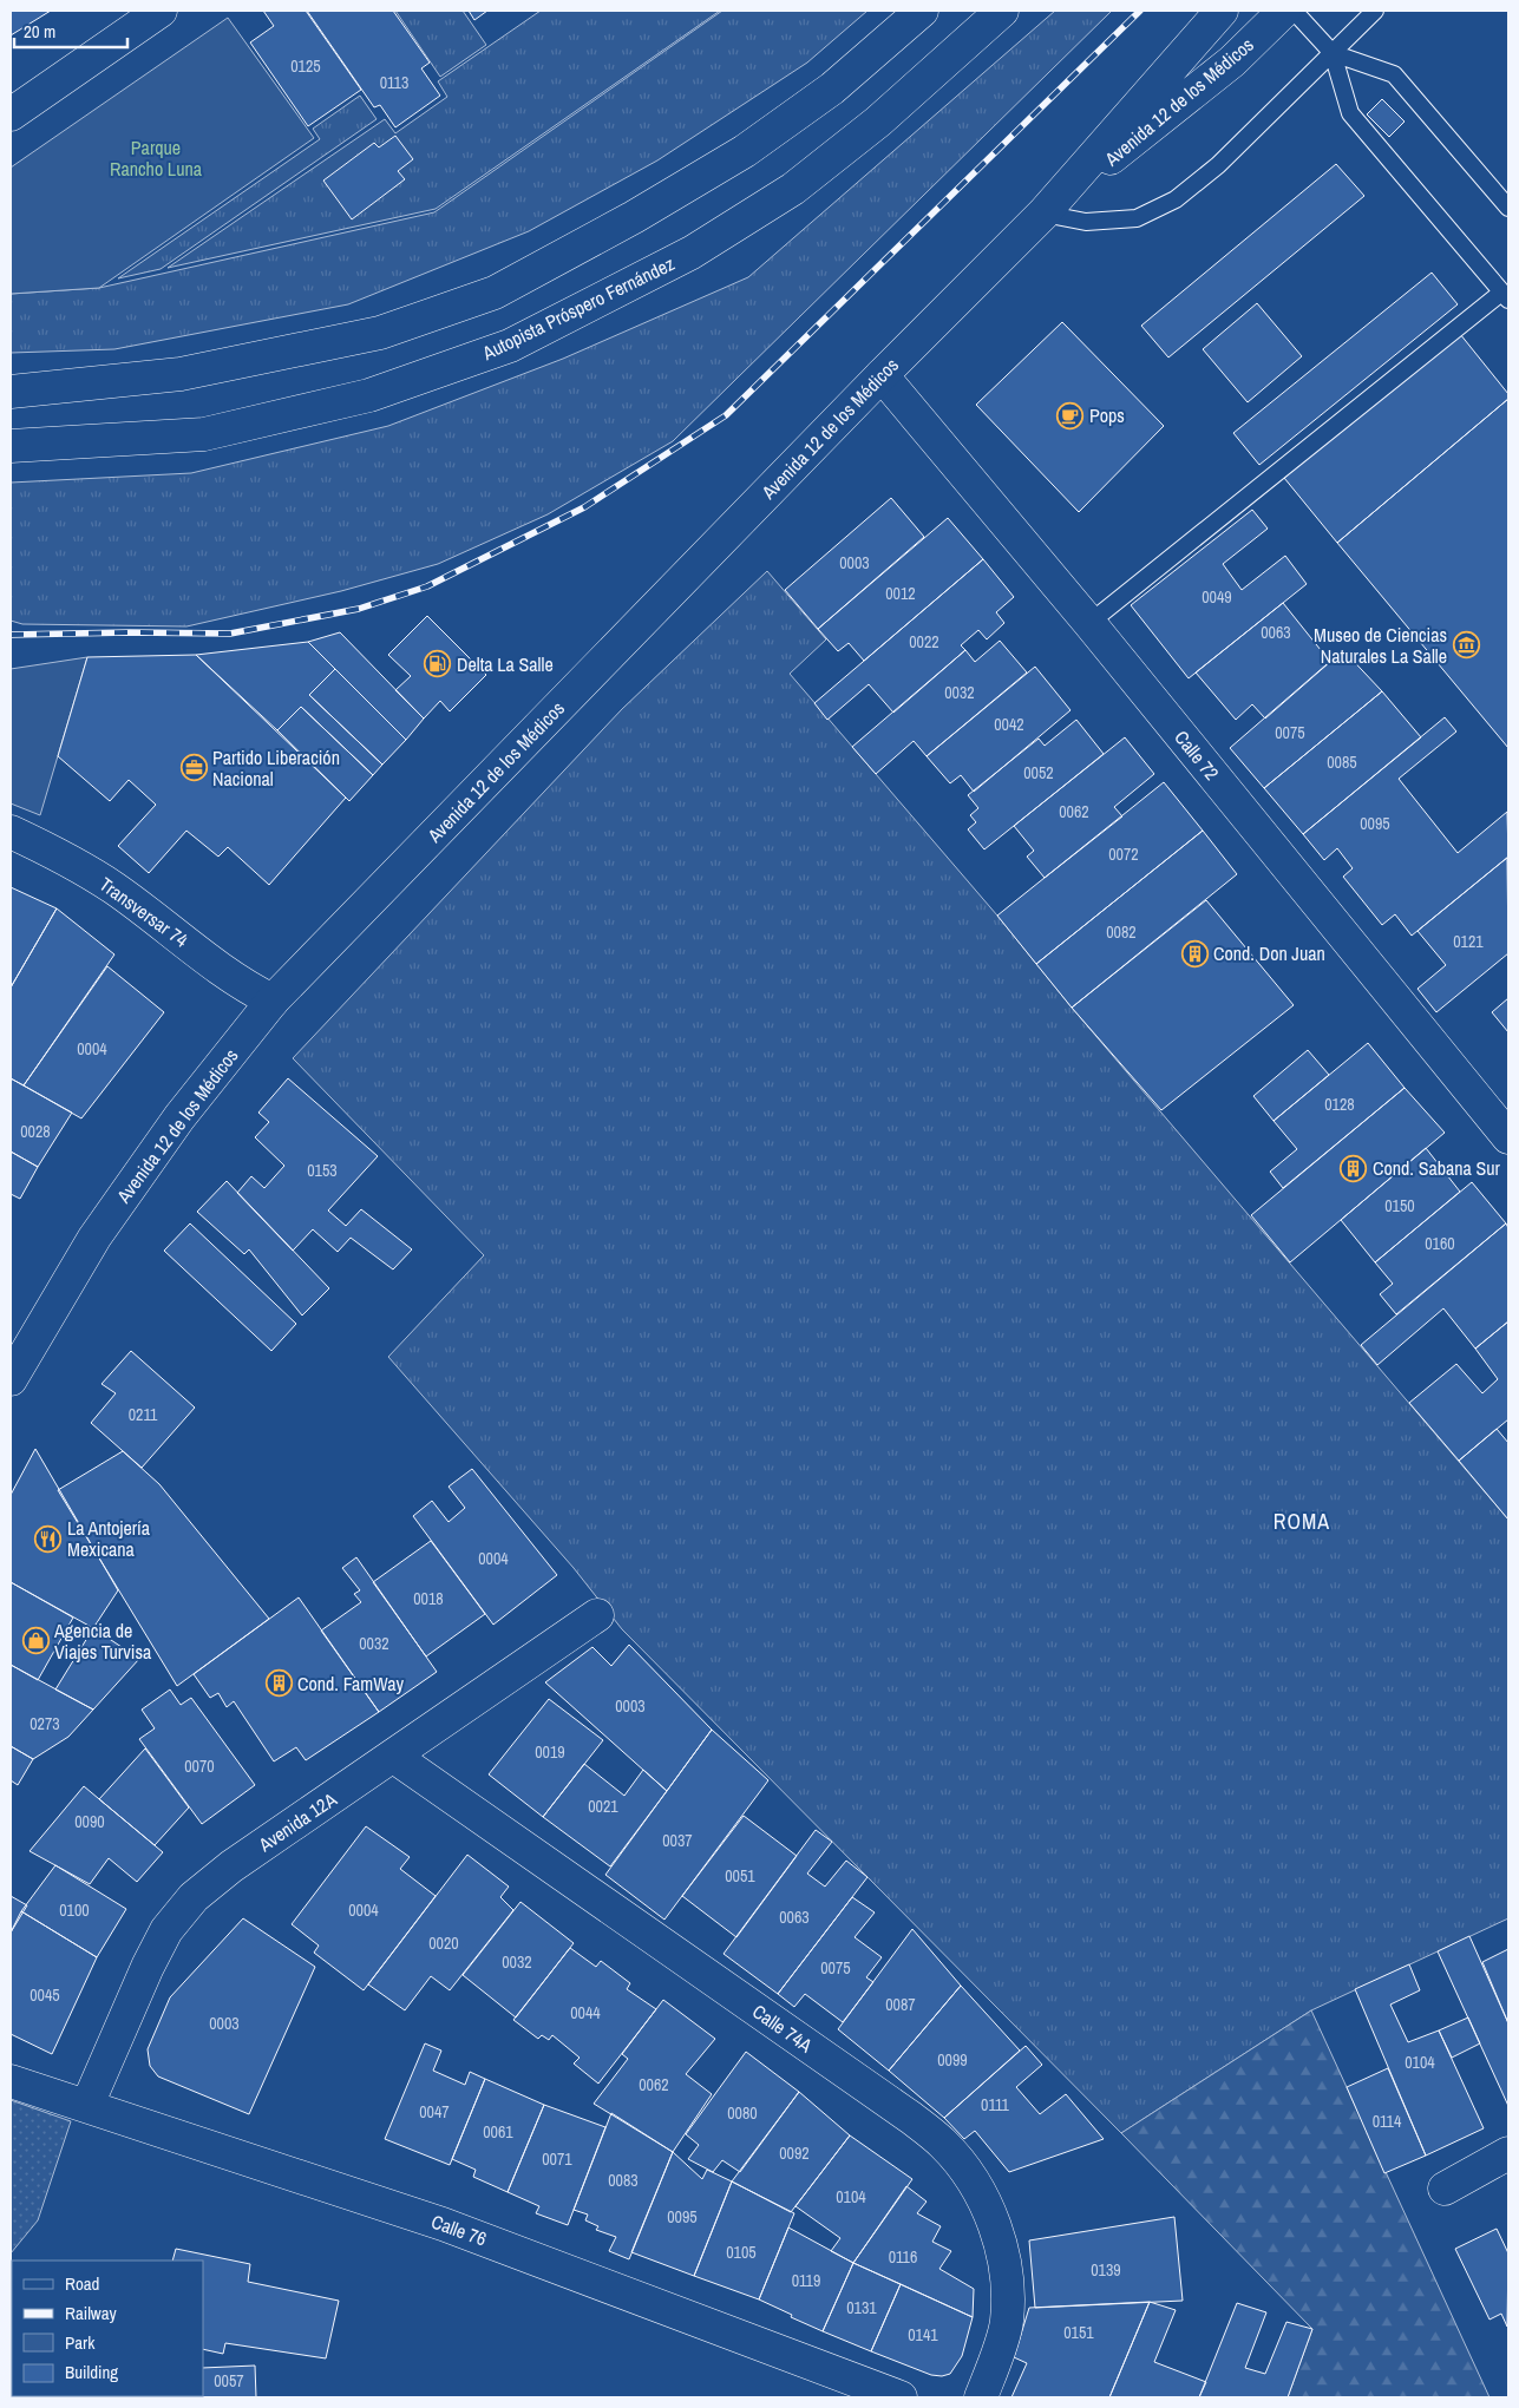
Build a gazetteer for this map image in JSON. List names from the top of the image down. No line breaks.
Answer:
{"streets":{"main road":["Avenida 12 de los Médicos","Autopista Próspero Fernández","Calle 72","Transversar 74","Avenida 12A","Calle 74A","Calle 76"]},"crossings":[["Avenida 12 de los Médicos","Calle 72"],["Avenida 12 de los Médicos","Transversar 74"],["Avenida 12A","Calle 74A"],["Avenida 12A","Calle 76"]],"districts":["ROMA"],"parks":["Parque Rancho Luna"],"places":{"cafe":["Pops"],"museum":["Museo de Ciencias Naturales La Salle"],"fuel station":["Delta La Salle"],"office":["Partido Liberación Nacional"],"building":["Cond. Don Juan","Cond. Sabana Sur","Cond. FamWay"],"restaurant":["La Antojería Mexicana"],"shop":["Agencia de Viajes Turvisa"]},"house_numbers":["0125","0113","0003","0012","0049","0063","0022","0032","0042","0075","0085","0052","0062","0095","0072","0082","0121","0004","0128","0028","0153","0150","0160","0211","0004","0018","0032","0003","0273","0019","0070","0021","0090","0037","0051","0100","0004","0063","0020","0032","0075","0045","0087","0044","0003","0099","0104","0062","0111","0047","0080","0114","0061","0092","0071","0083","0104","0095","0105","0116","0139","0119","0131","0151","0141","0057"],"legend":["Road","Railway","Park","Building"],"scale_bar":"20 m"}
